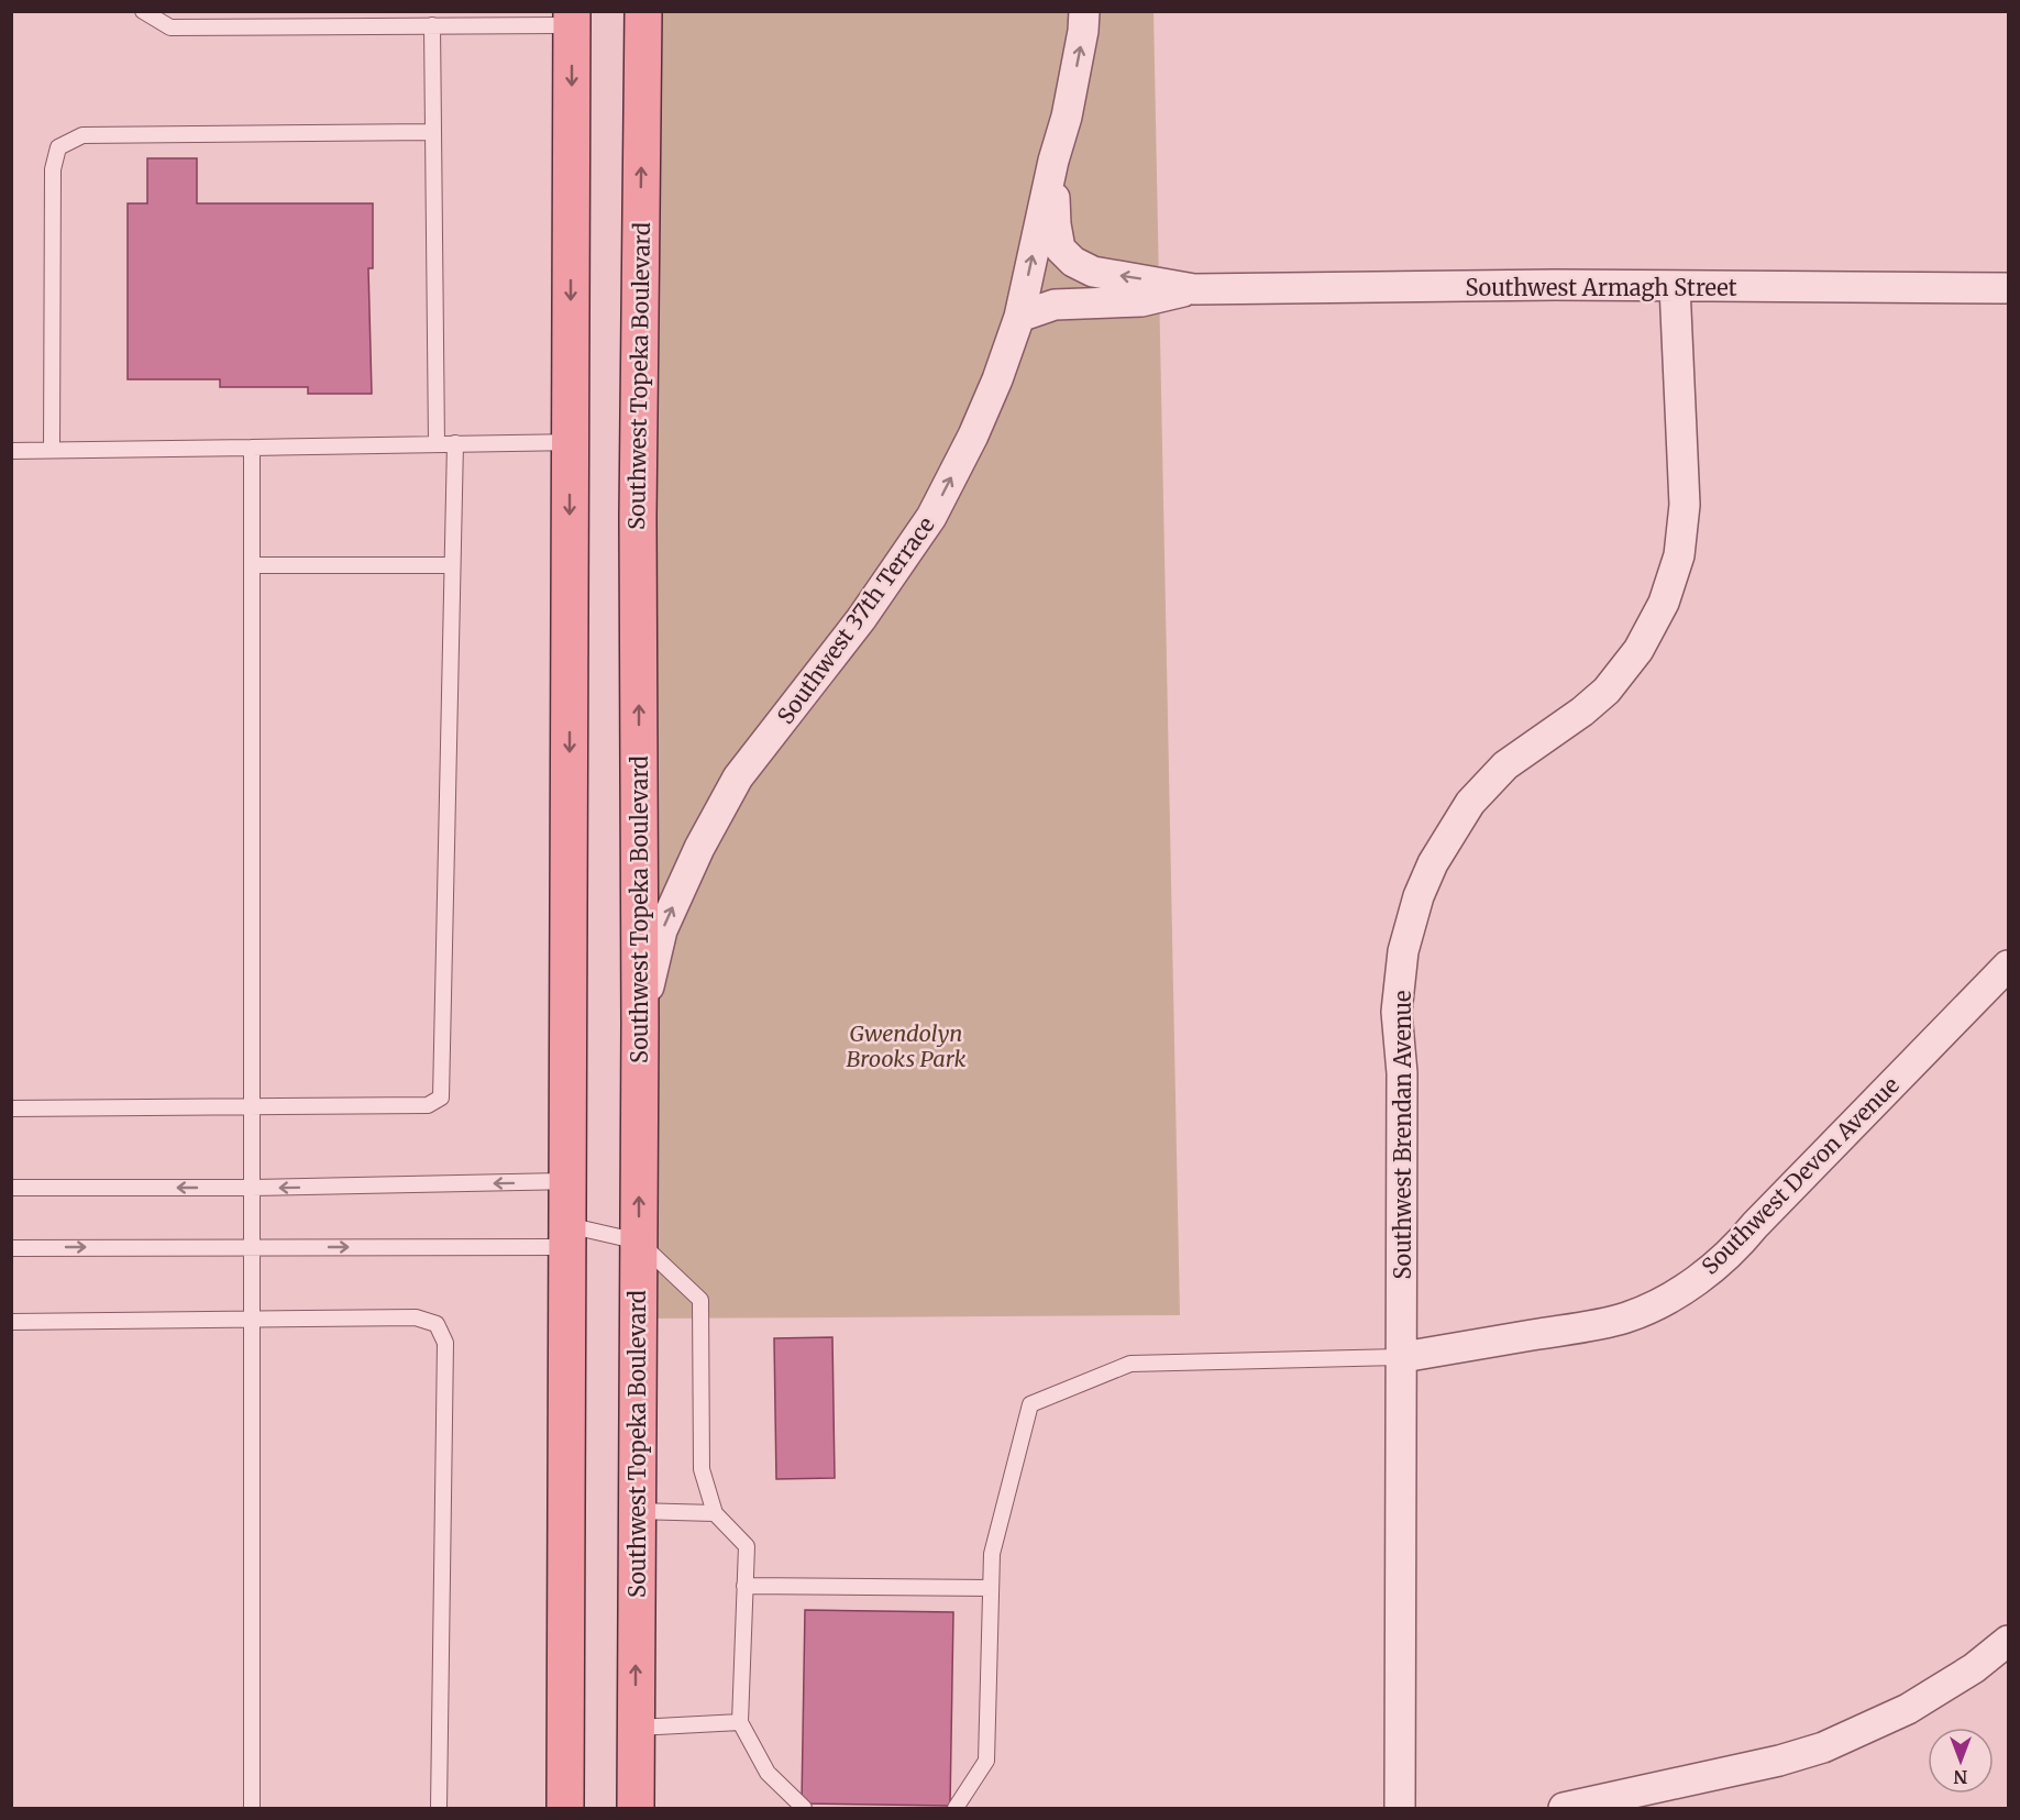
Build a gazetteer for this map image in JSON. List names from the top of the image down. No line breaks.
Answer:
{"streets":{"main road":["Southwest Topeka Boulevard"],"street":["Southwest Armagh Street","Southwest 37th Terrace","Southwest Brendan Avenue","Southwest Devon Avenue"]},"crossings":[["Southwest Armagh Street","Southwest 37th Terrace"],["Southwest Armagh Street","Southwest Brendan Avenue"],["Southwest Topeka Boulevard","Southwest 37th Terrace"],["Southwest Brendan Avenue","Southwest Devon Avenue"]],"one_way":["Southwest 37th Terrace"],"parks":["Gwendolyn Brooks Park"],"north":"bottom"}
